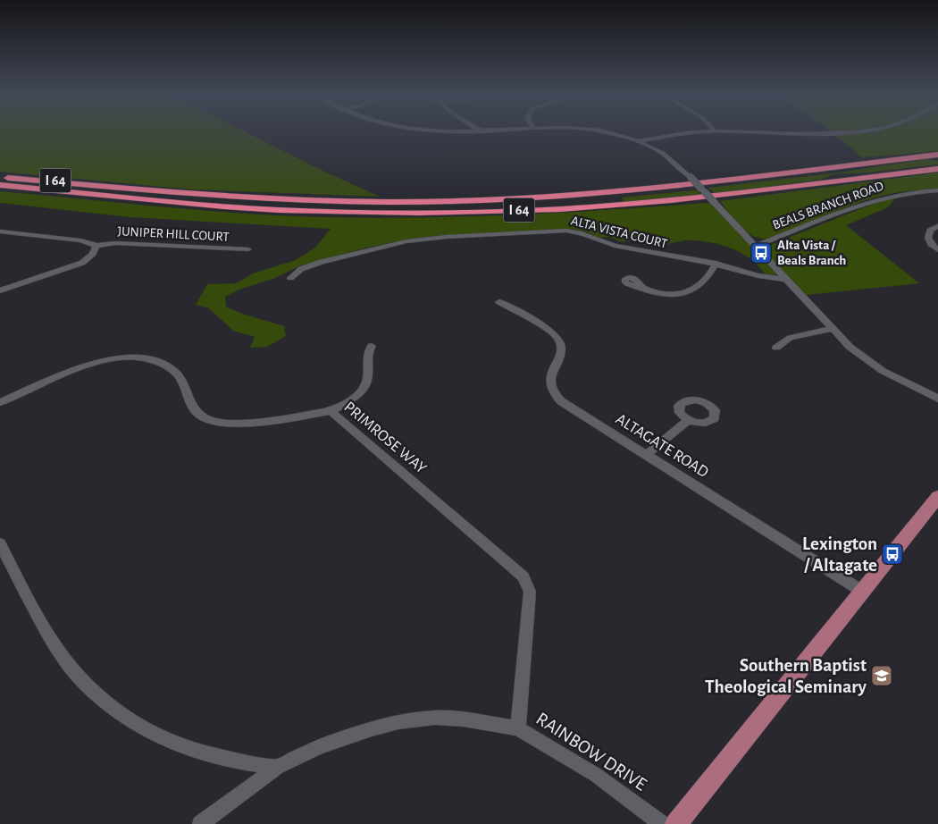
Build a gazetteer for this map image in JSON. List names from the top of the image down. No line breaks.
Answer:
{"streets":{"highway":["I 64"],"street":["BEALS BRANCH ROAD","ALTA VISTA COURT","JUNIPER HILL COURT","PRIMROSE WAY","ALTAGATE ROAD","RAINBOW DRIVE"]},"crossings":[["PRIMROSE WAY","RAINBOW DRIVE"]],"places":{"bus stop":["Alta Vista / Beals Branch","Lexington / Altagate"],"school or university":["Southern Baptist Theological Seminary"]}}
